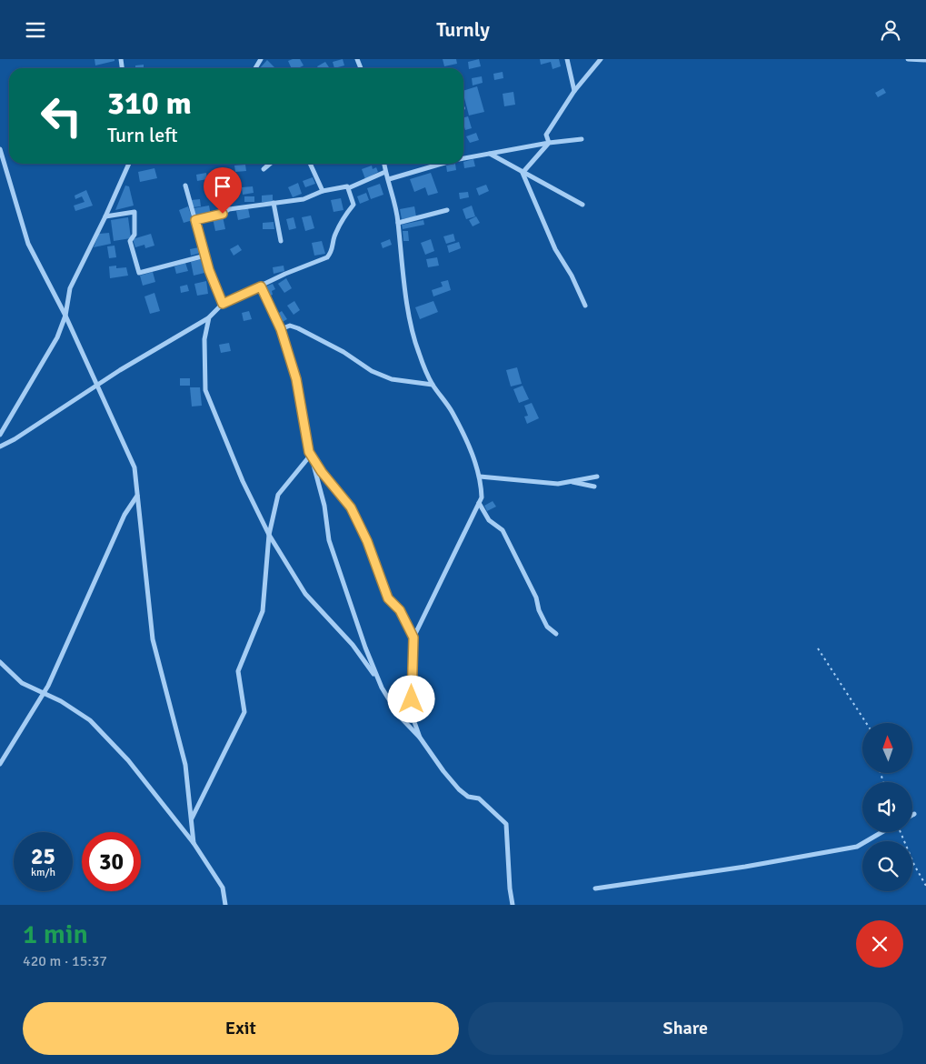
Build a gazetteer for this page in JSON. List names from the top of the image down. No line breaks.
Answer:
{"north":"top","page":{"header":"Turnly","turn":["310 m","Turn left"],"speed":"25 km/h","limit":"30","heading":["1 min","420 m · 15:37"],"buttons":["Exit","Share"]}}
